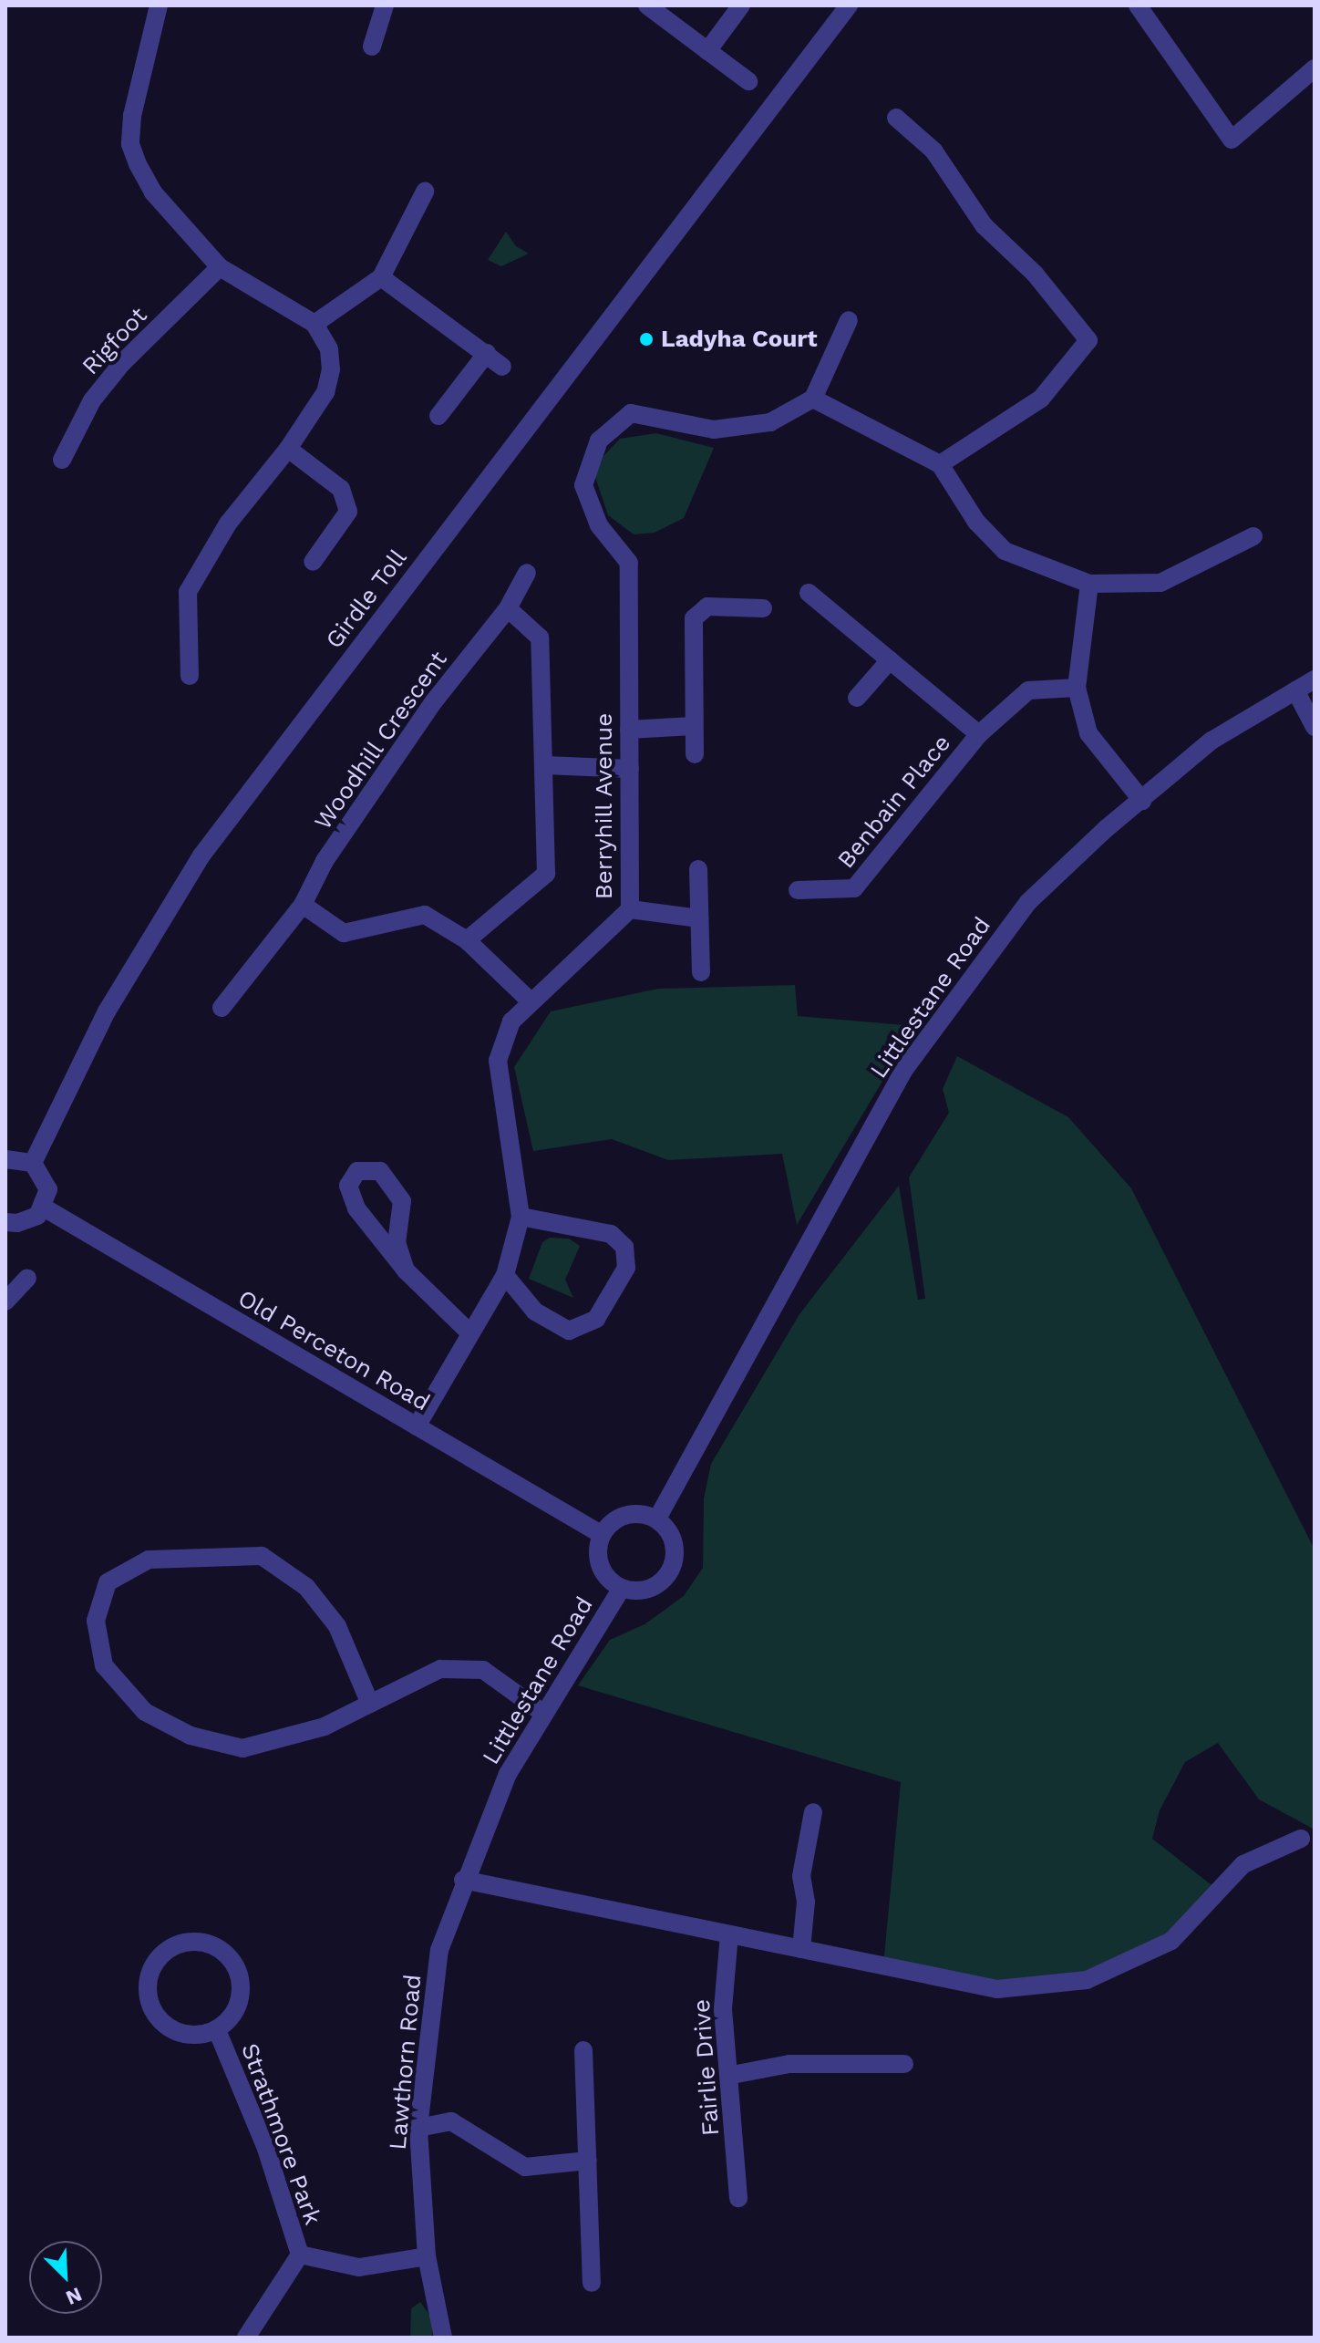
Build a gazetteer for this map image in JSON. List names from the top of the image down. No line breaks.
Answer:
{"streets":{"street":["Rigfoot","Girdle Toll","Woodhill Crescent","Benbain Place","Berryhill Avenue","Littlestane Road","Old Perceton Road","Lawthorn Road","Fairlie Drive","Strathmore Park"]},"crossings":[["Berryhill Avenue","Old Perceton Road"],["Littlestane Road","Old Perceton Road"],["Littlestane Road","Lawthorn Road"],["Lawthorn Road","Strathmore Park"]],"places":["Ladyha Court"],"north":"bottom right"}
